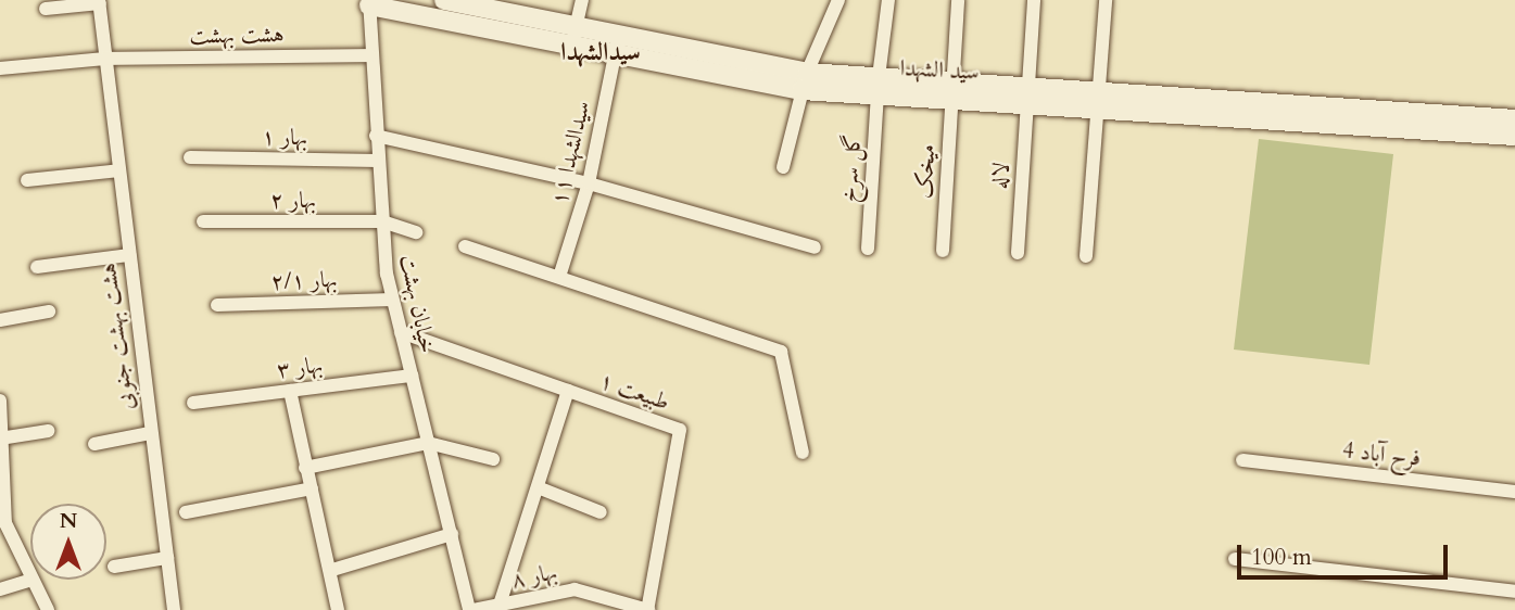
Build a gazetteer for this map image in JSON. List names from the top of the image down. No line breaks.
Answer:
{"streets":{"street":["هشت بهشت","سید الشهدا","بهار ۱","سیدالشهدا ۱۱","گل سرخ","میخک","لاله","بهار ۲","بهار ۲/۱","خیابان بهشت","هشت بهشت جنوبی","بهار ۳","طبیعت ۱","فرح آباد 4","بهار ۸"]},"crossings":[["هشت بهشت","خیابان بهشت"],["هشت بهشت","هشت بهشت جنوبی"],["سید الشهدا","سیدالشهدا ۱۱"],["سید الشهدا","گل سرخ"],["سید الشهدا","میخک"],["سید الشهدا","لاله"],["سید الشهدا","خیابان بهشت"],["بهار ۱","خیابان بهشت"],["بهار ۲","خیابان بهشت"],["بهار ۲/۱","خیابان بهشت"],["خیابان بهشت","بهار ۳"],["خیابان بهشت","طبیعت ۱"],["خیابان بهشت","بهار ۸"],["طبیعت ۱","بهار ۸"]],"districts":["سیدالشهدا"],"scale_bar":"100 m","north":"top"}
